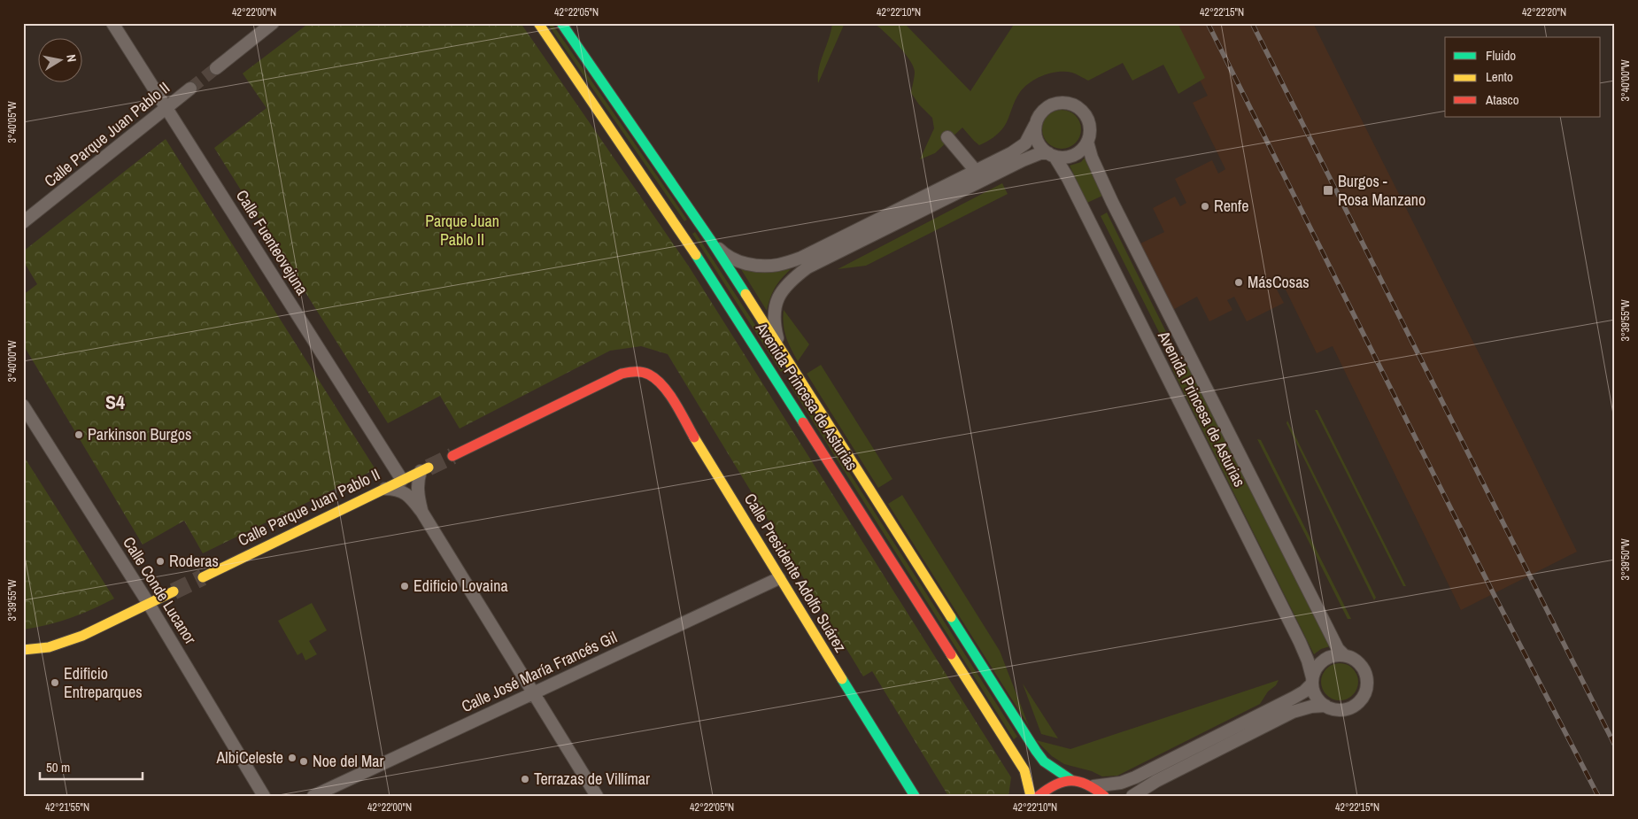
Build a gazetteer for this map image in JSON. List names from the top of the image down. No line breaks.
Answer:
{"streets":{"main road":["Calle Parque Juan Pablo II","Avenida Princesa de Asturias","Calle Presidente Adolfo Suárez"],"street":["Calle Fuenteovejuna","Calle Conde Lucanor","Calle José María Francés Gil"]},"crossings":[["Calle Parque Juan Pablo II","Calle Fuenteovejuna"],["Calle Presidente Adolfo Suárez","Calle José María Francés Gil"]],"districts":["S4"],"parks":["Parque Juan Pablo II"],"places":{"transit":["Burgos - Rosa Manzano"],"other":["Renfe","MásCosas","Parkinson Burgos","Roderas","Edificio Lovaina","Edificio Entreparques","AlbiCeleste","Noe del Mar","Terrazas de Villímar"]},"legend":["Fluido","Lento","Atasco"],"scale_bar":"50 m","north":"right","coordinates":["42°22'00\"N","42°22'05\"N","42°22'10\"N","42°22'15\"N","42°22'20\"N","3°40'00\"W","3°40'05\"W","3°39'55\"W","3°39'50\"W","42°21'55\"N"]}
